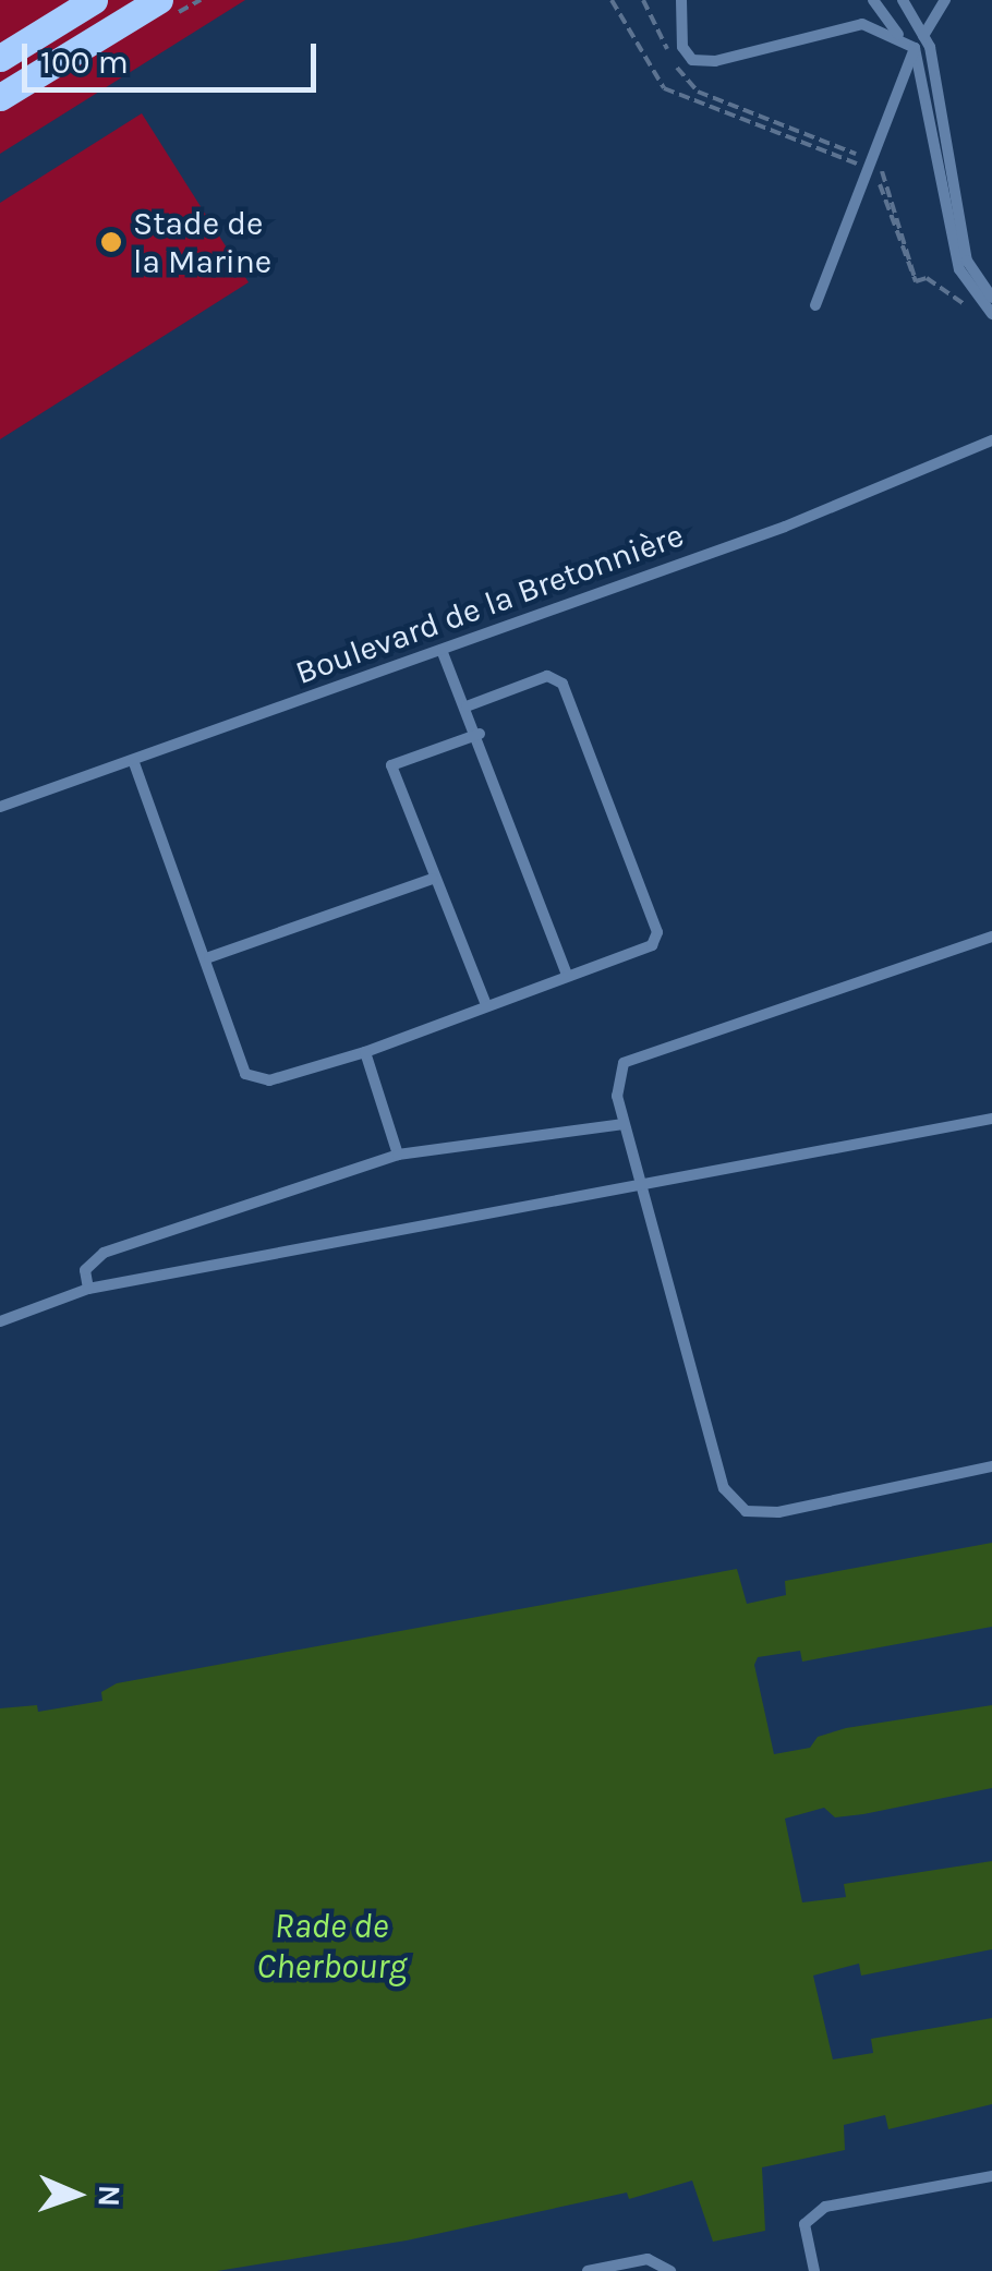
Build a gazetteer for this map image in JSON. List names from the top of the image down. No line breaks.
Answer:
{"streets":{"lane":["Boulevard de la Bretonnière"]},"water":["Rade de Cherbourg"],"places":["Stade de la Marine"],"scale_bar":"100 m","north":"right"}
